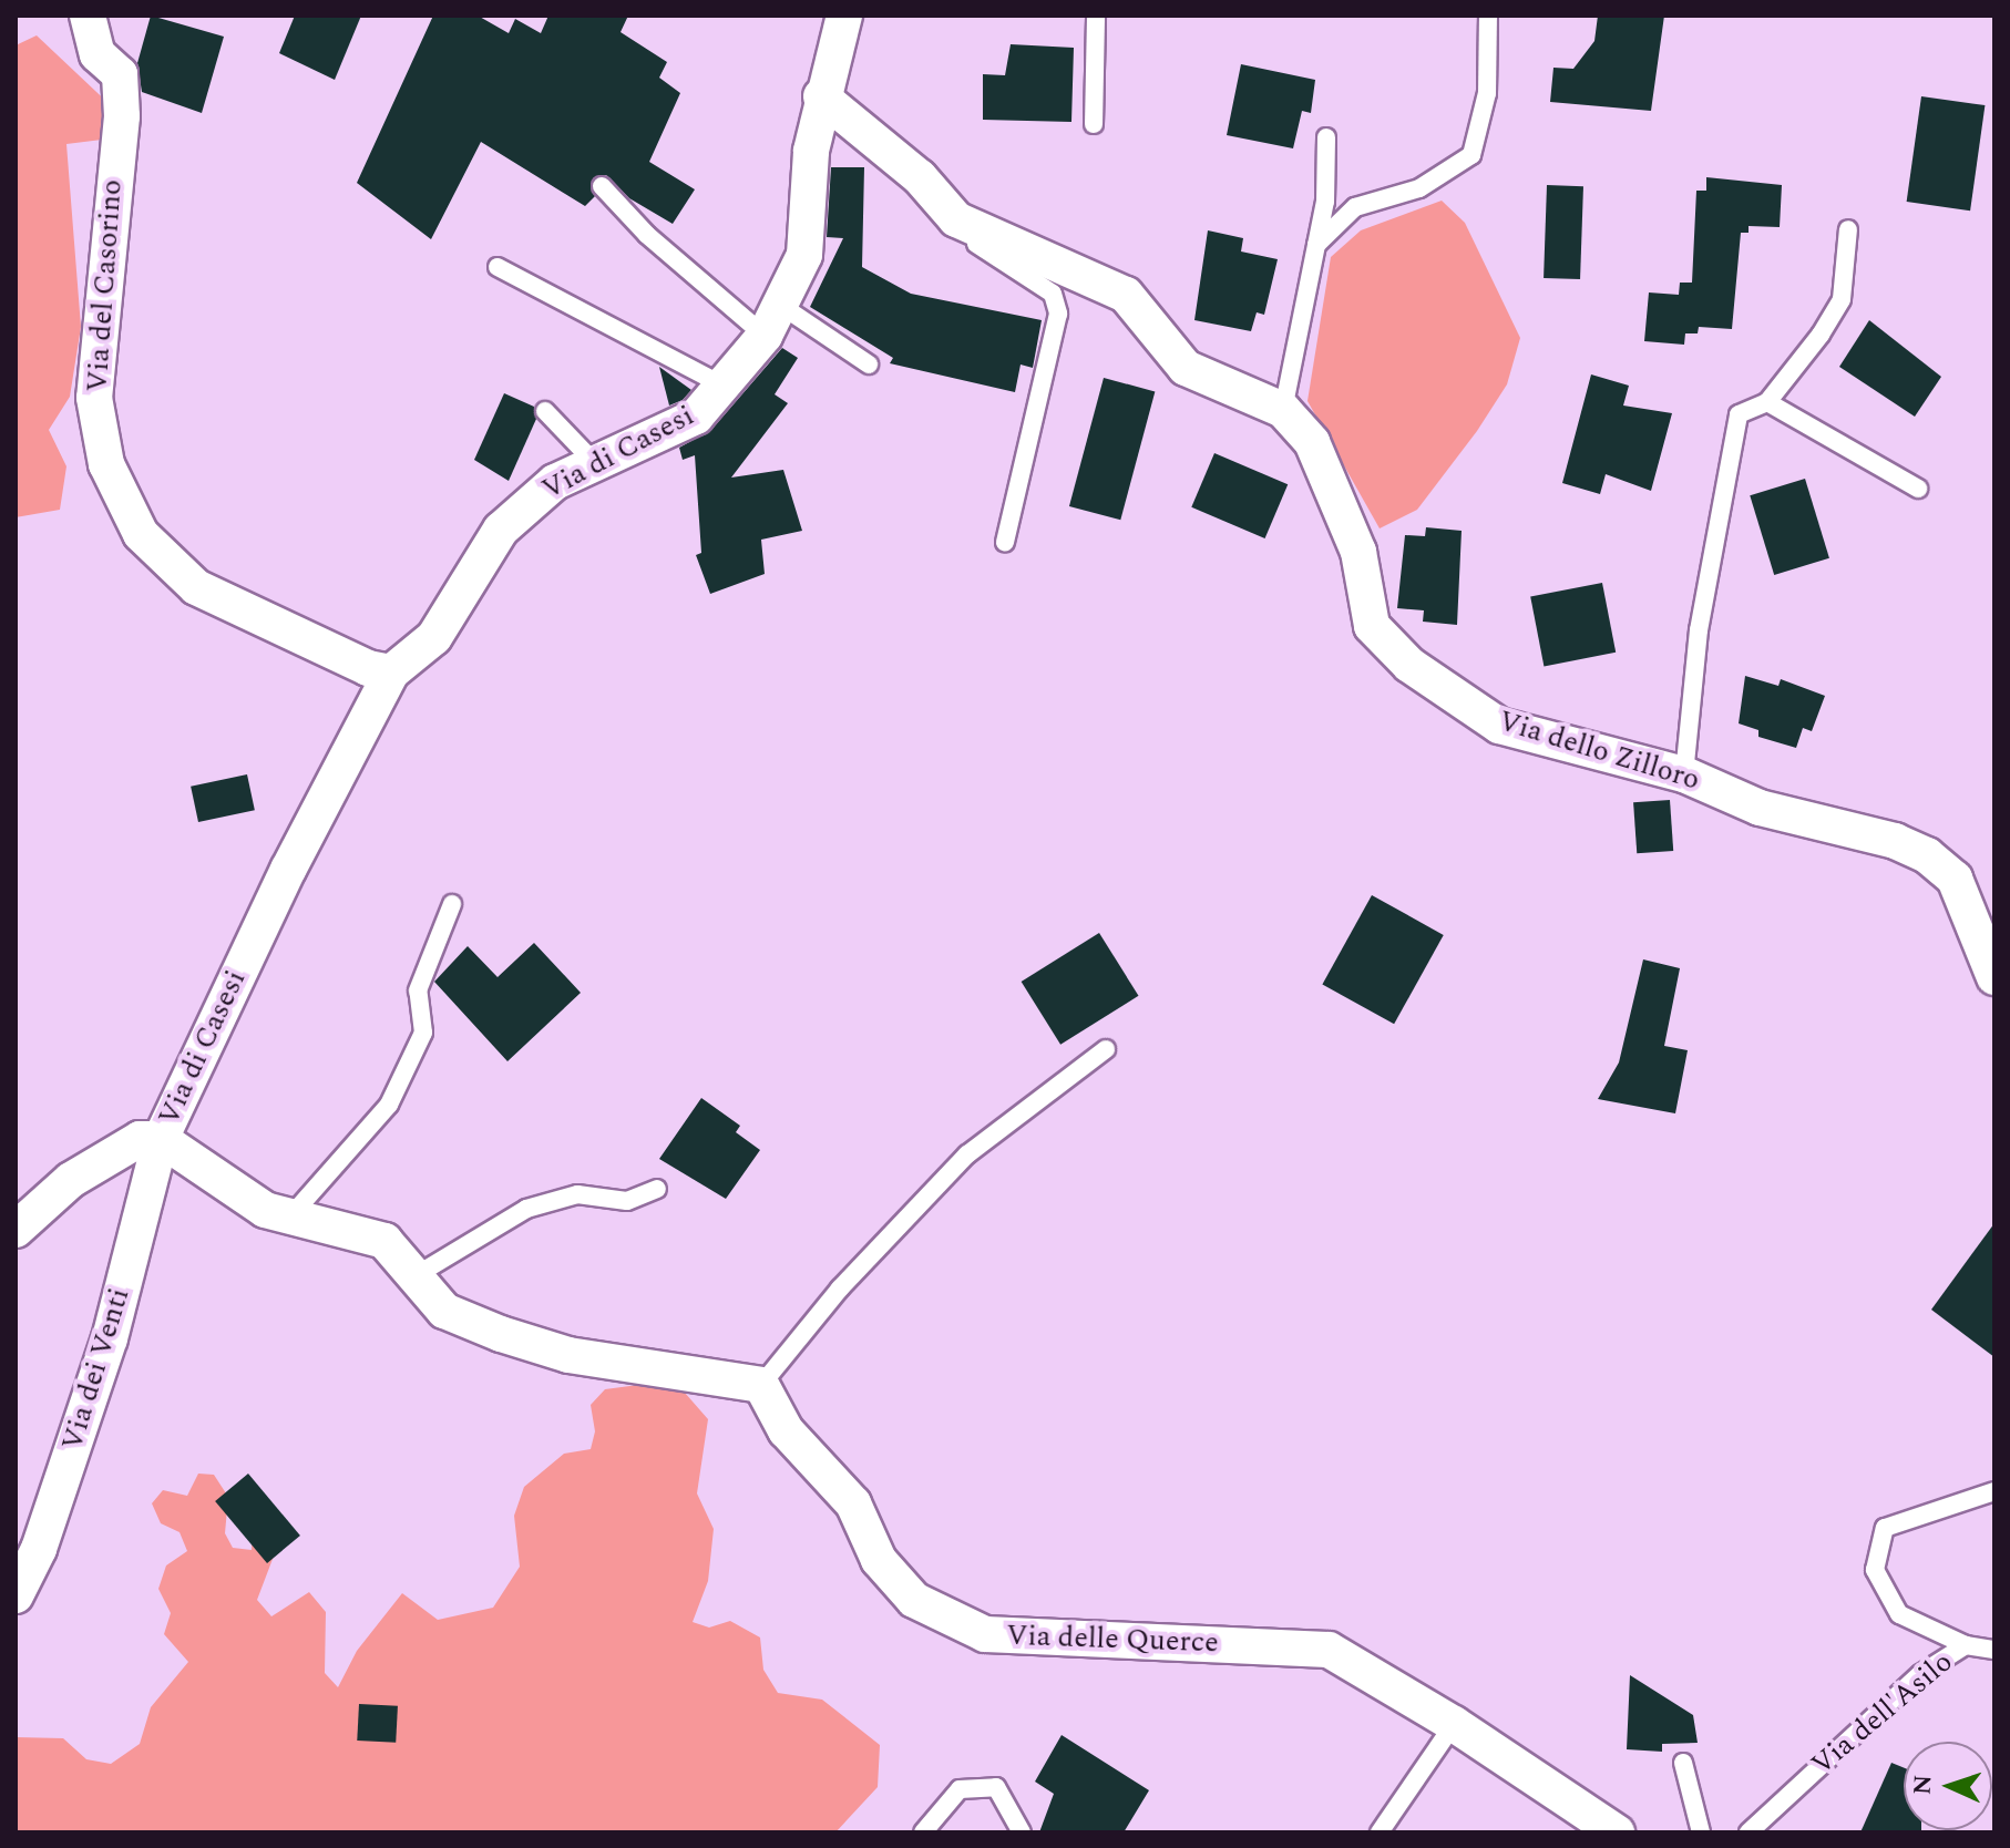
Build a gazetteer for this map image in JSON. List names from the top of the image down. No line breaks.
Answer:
{"streets":{"street":["Via del Casorino","Via di Casesi","Via dello Zilloro","Via dei Venti","Via delle Querce"],"lane":["Via dell'Asilo"]},"crossings":[["Via del Casorino","Via di Casesi"],["Via di Casesi","Via dello Zilloro"],["Via di Casesi","Via dei Venti"]],"north":"left"}
